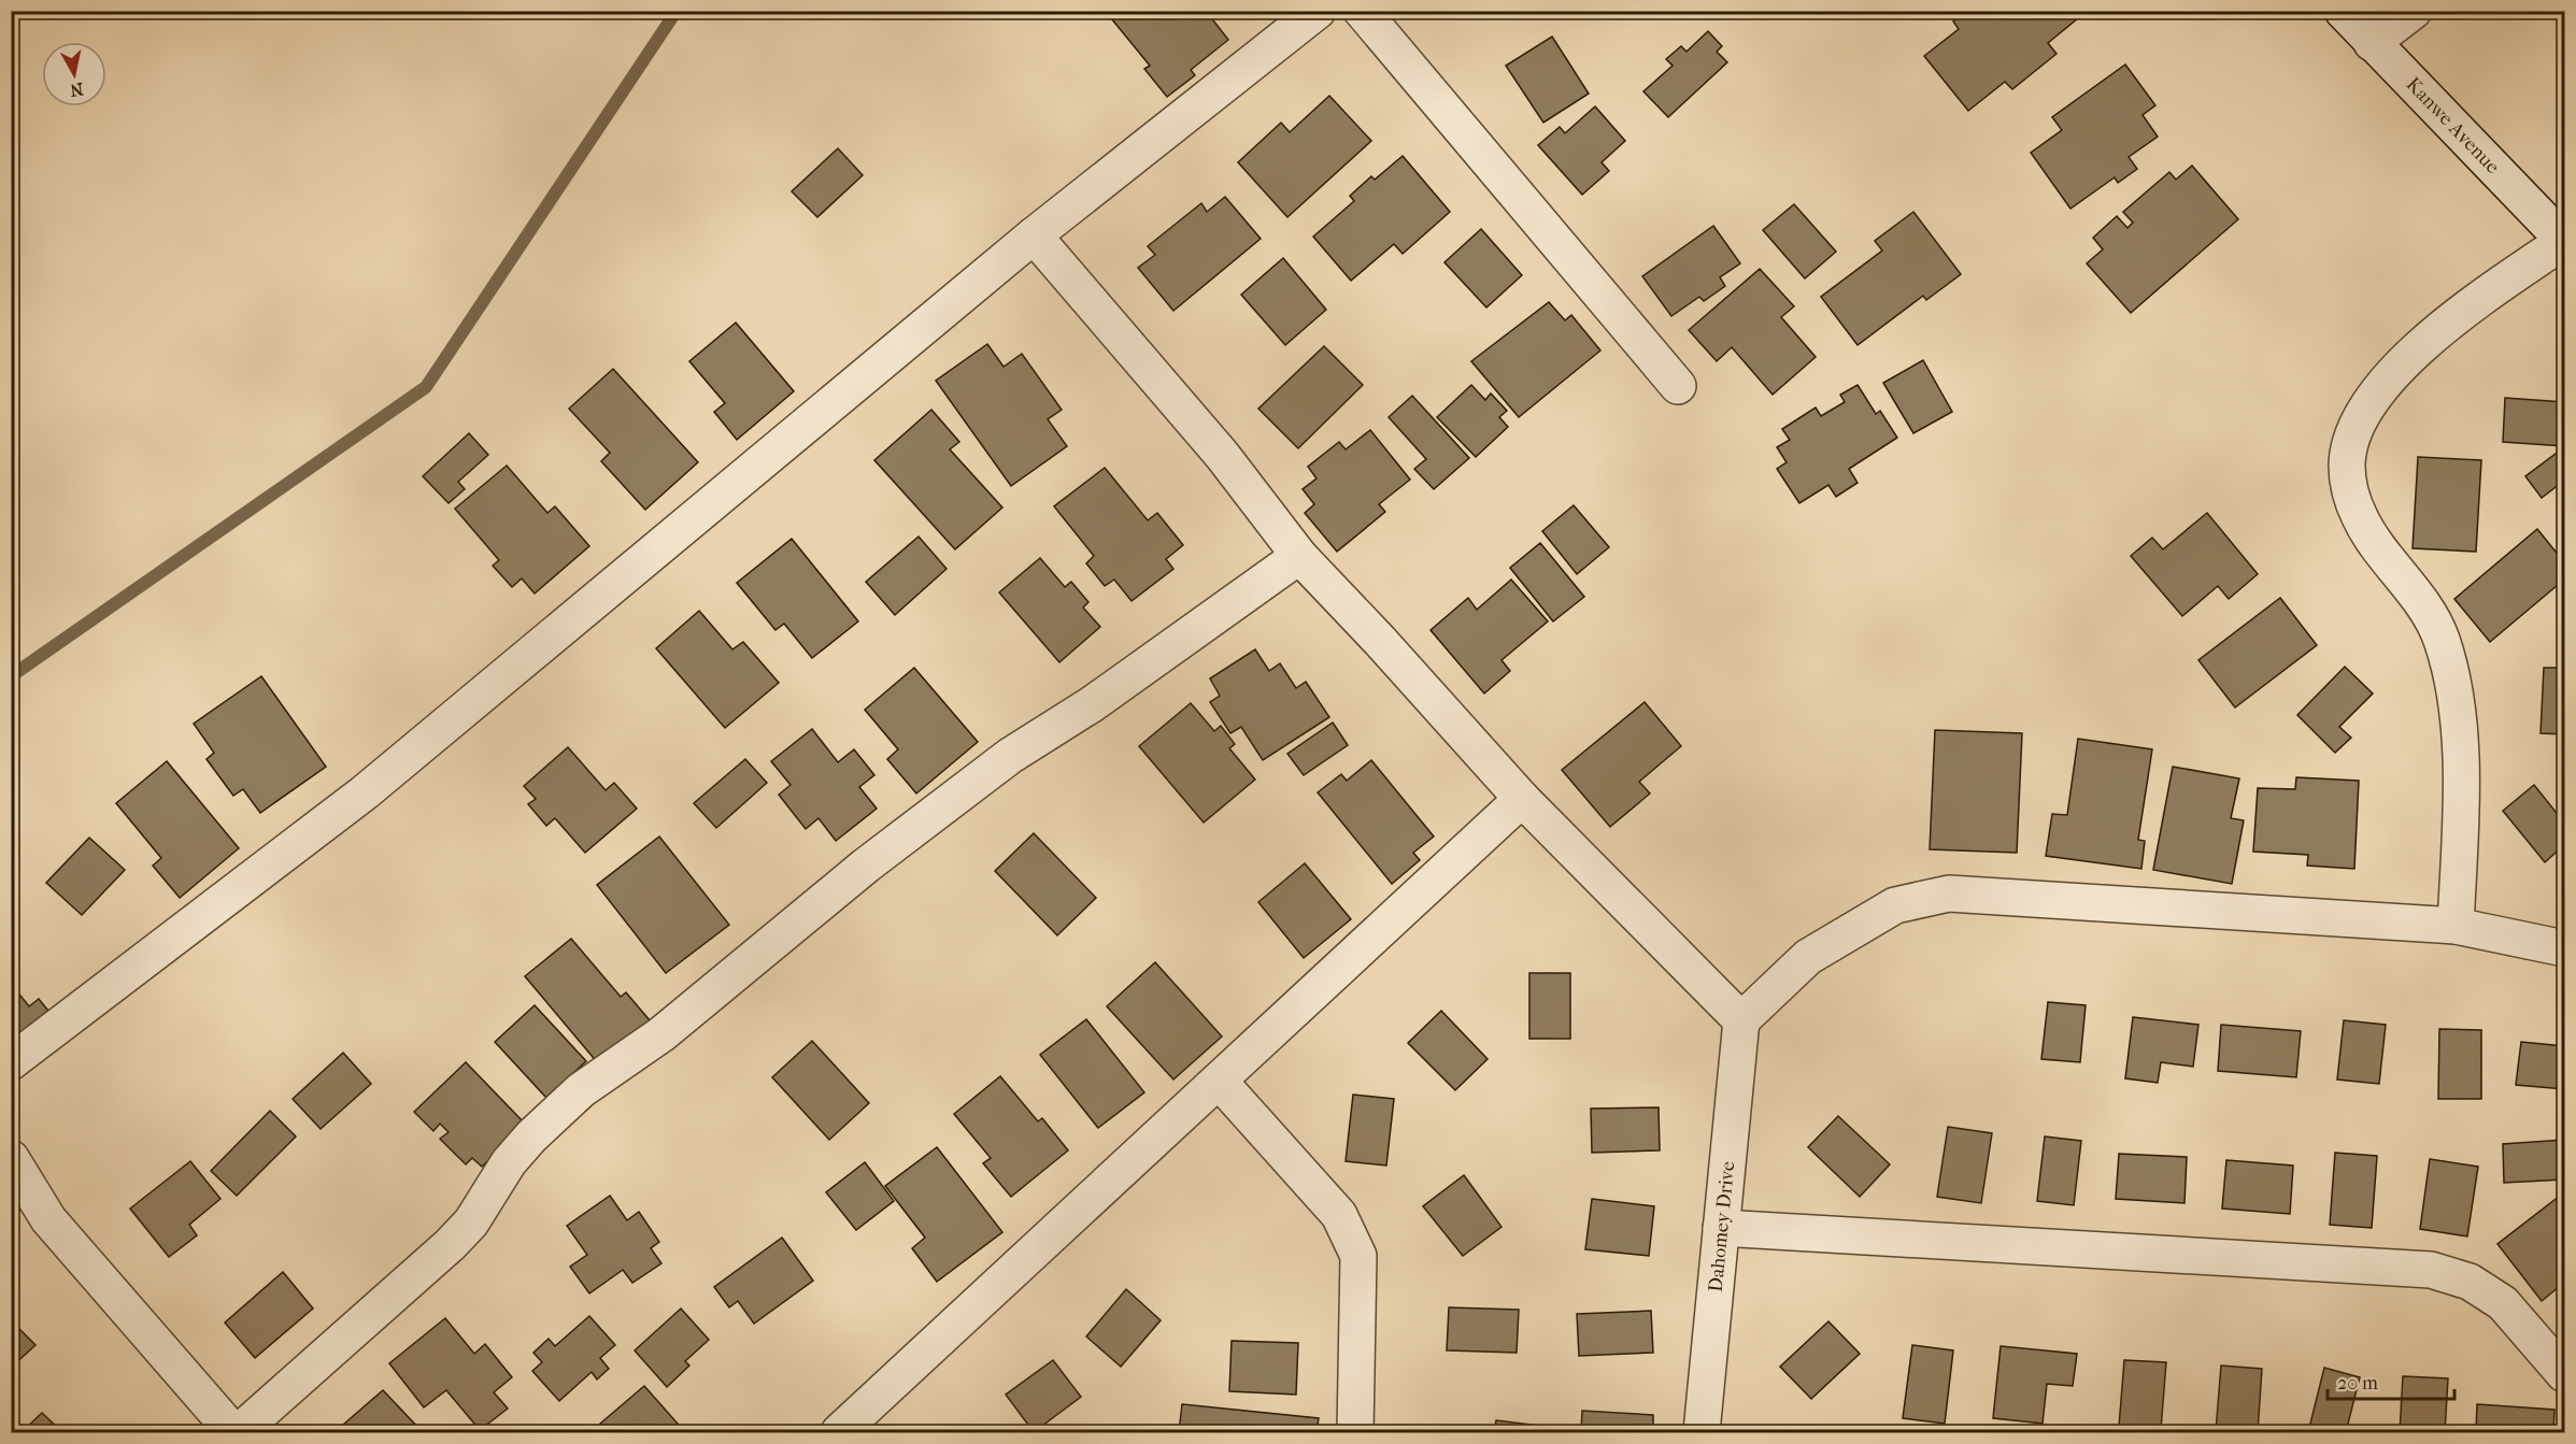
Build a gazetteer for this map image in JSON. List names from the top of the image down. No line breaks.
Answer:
{"streets":{"street":["Kanwe Avenue","Dahomey Drive"]},"scale_bar":"20 m","north":"bottom"}
